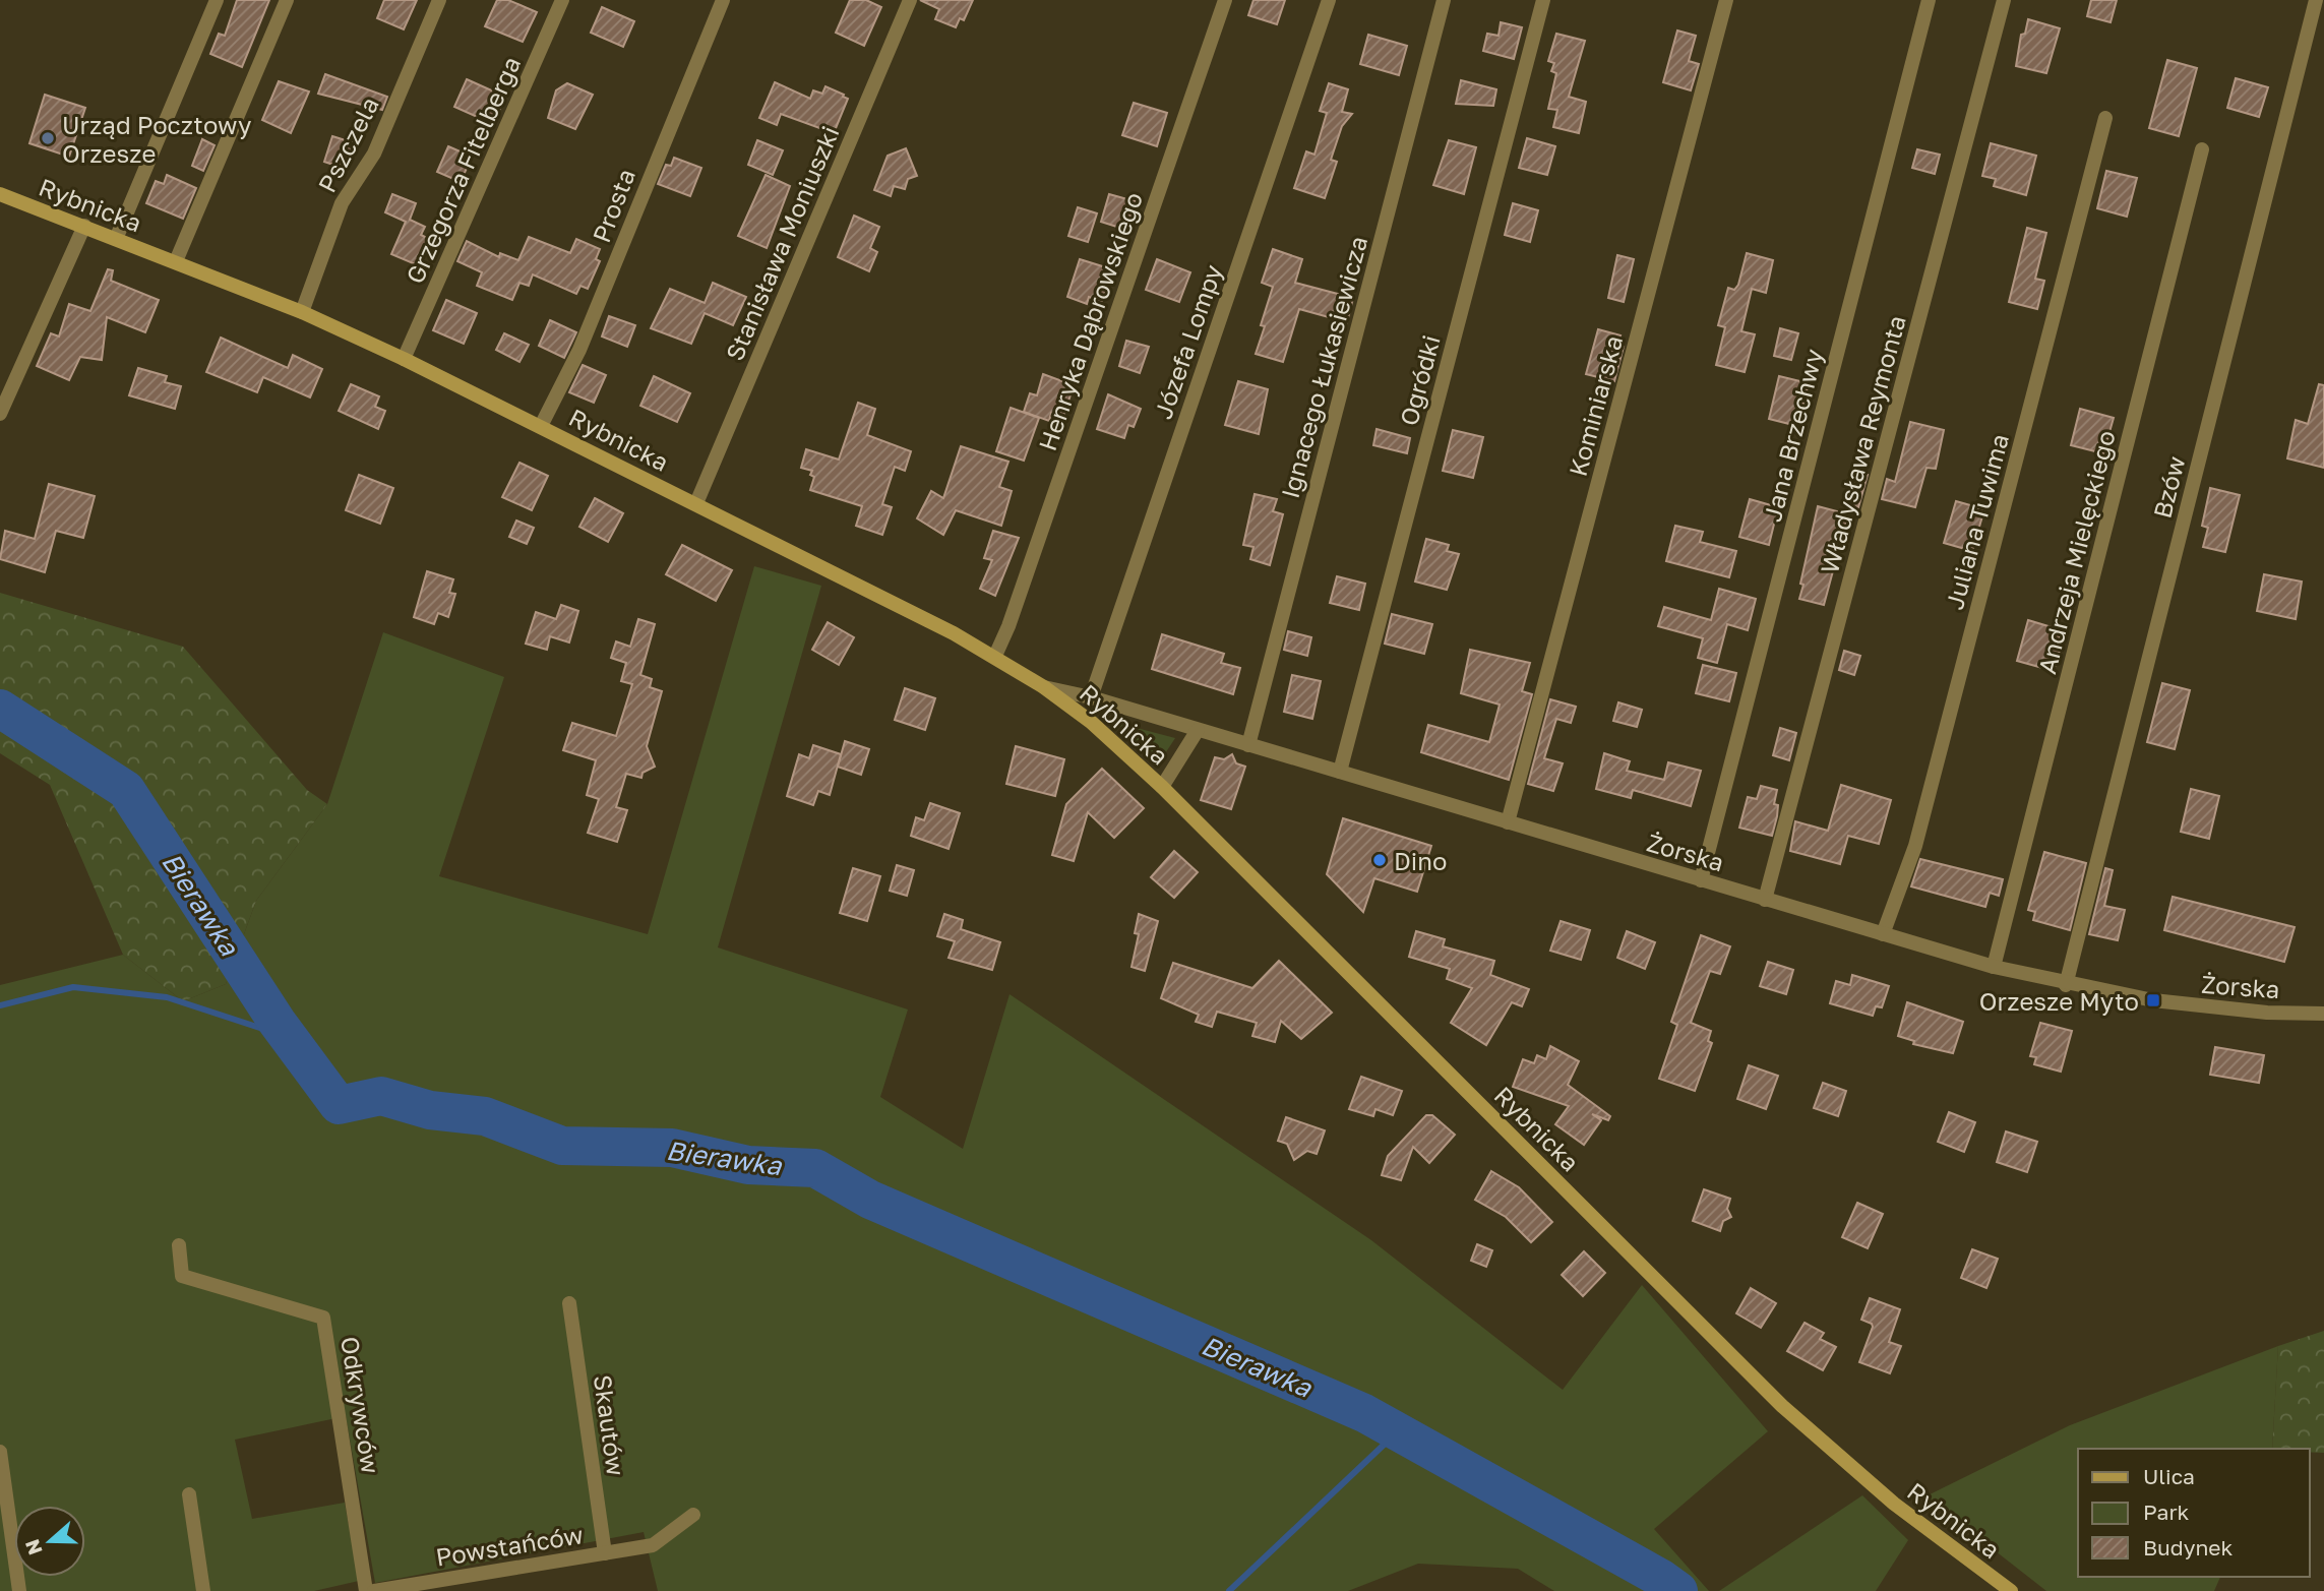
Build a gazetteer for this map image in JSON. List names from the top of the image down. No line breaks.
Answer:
{"streets":{"main road":["Rybnicka"],"street":["Pszczela","Grzegorza Fitelberga","Prosta","Stanisława Moniuszki","Henryka Dąbrowskiego","Józefa Lompy","Ignacego Łukasiewicza","Ogródki","Kominiarska","Jana Brzechwy","Władysława Reymonta","Bzów","Juliana Tuwima","Andrzeja Mielęckiego","Żorska","Odkrywców","Skautów","Powstańców"]},"crossings":[["Pszczela","Rybnicka"],["Grzegorza Fitelberga","Rybnicka"],["Rybnicka","Prosta"],["Rybnicka","Stanisława Moniuszki"],["Rybnicka","Henryka Dąbrowskiego"],["Rybnicka","Żorska"],["Józefa Lompy","Żorska"],["Ignacego Łukasiewicza","Żorska"],["Ogródki","Żorska"],["Kominiarska","Żorska"],["Jana Brzechwy","Żorska"],["Władysława Reymonta","Żorska"],["Bzów","Żorska"],["Juliana Tuwima","Żorska"],["Andrzeja Mielęckiego","Żorska"],["Skautów","Powstańców"]],"water":["Bierawka"],"places":{"other":["Urząd Pocztowy Orzesze","Dino"],"transit":["Orzesze Myto"]},"legend":["Ulica","Park","Budynek"],"north":"left"}
